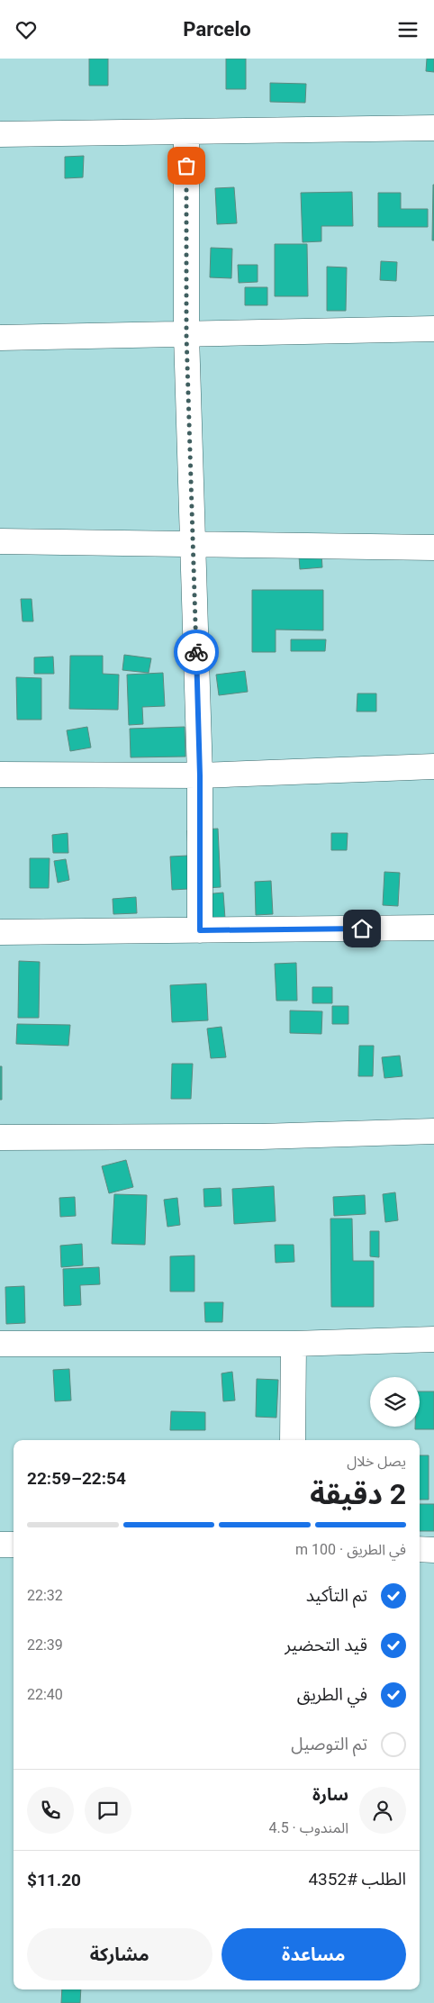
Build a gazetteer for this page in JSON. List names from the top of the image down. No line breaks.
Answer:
{"page":{"header":"Parcelo","heading":["2 دقيقة","يصل خلال","22:54–22:59"],"panel":["سارة","المندوب · 4.5","الطلب #4352","$11.20"],"bar":"في الطريق · 100 m","list":[["تم التأكيد","22:32"],["قيد التحضير","22:39"],["في الطريق","22:40"],"تم التوصيل"],"buttons":["مساعدة","مشاركة"]}}
